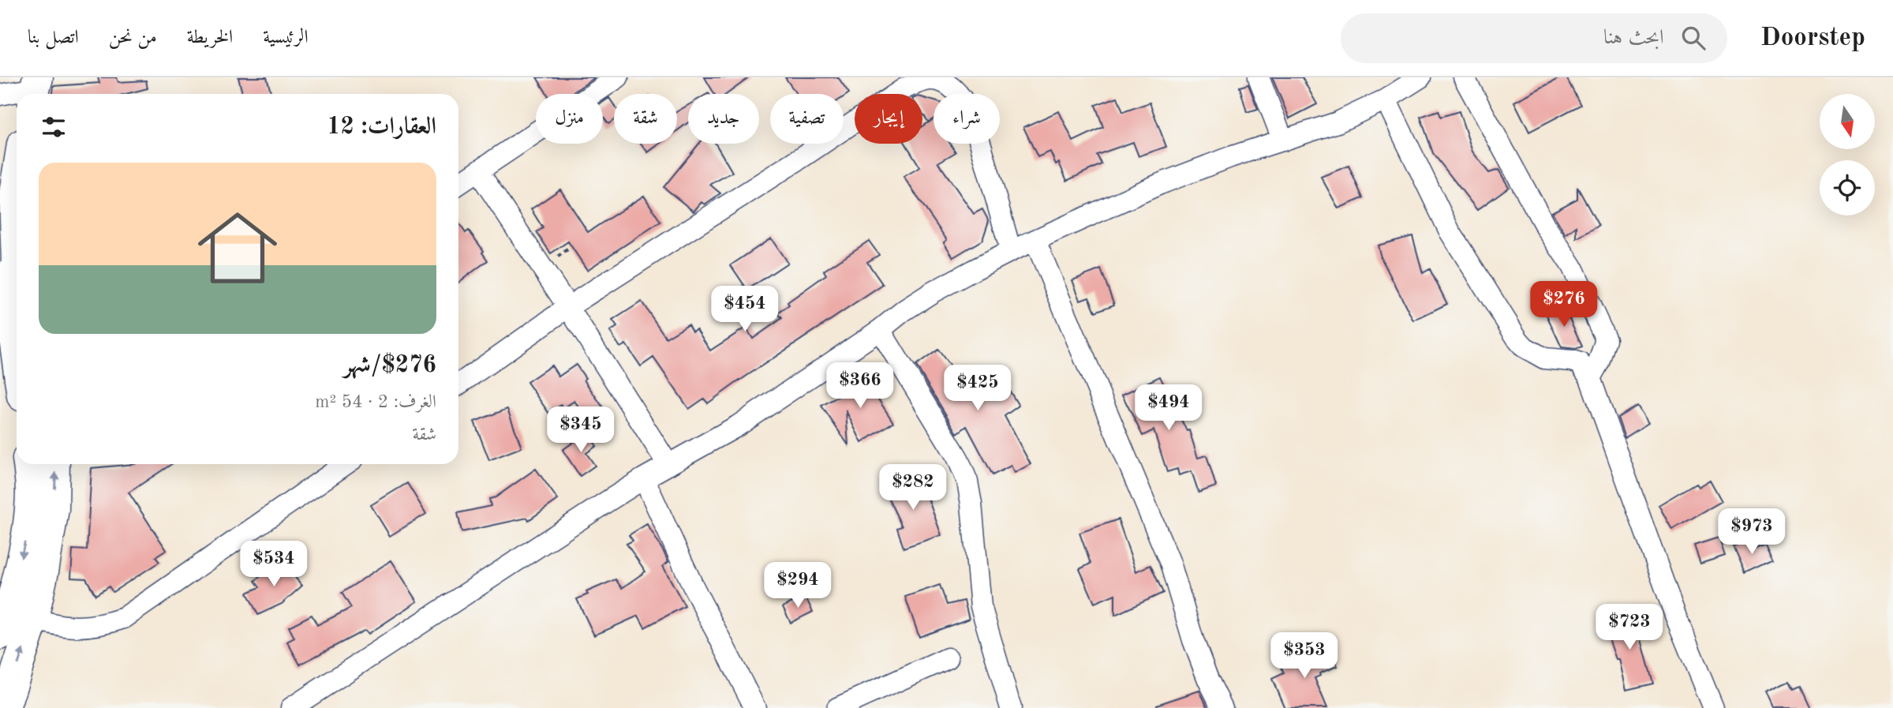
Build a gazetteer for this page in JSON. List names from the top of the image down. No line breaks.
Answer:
{"north":"bottom","page":{"header":"Doorstep","search":"ابحث هنا","nav":["الرئيسية","الخريطة","من نحن","اتصل بنا"],"chip":["شراء","إيجار","تصفية","جديد","شقة","منزل"],"heading":"العقارات: 12","list":[{"name":"$276/شهر","note":"الغرف: 2 · 54 m² · شقة"}],"price":["$276","$454","$366","$425","$494","$345","$282","$973","$534","$294","$723","$353"]}}
